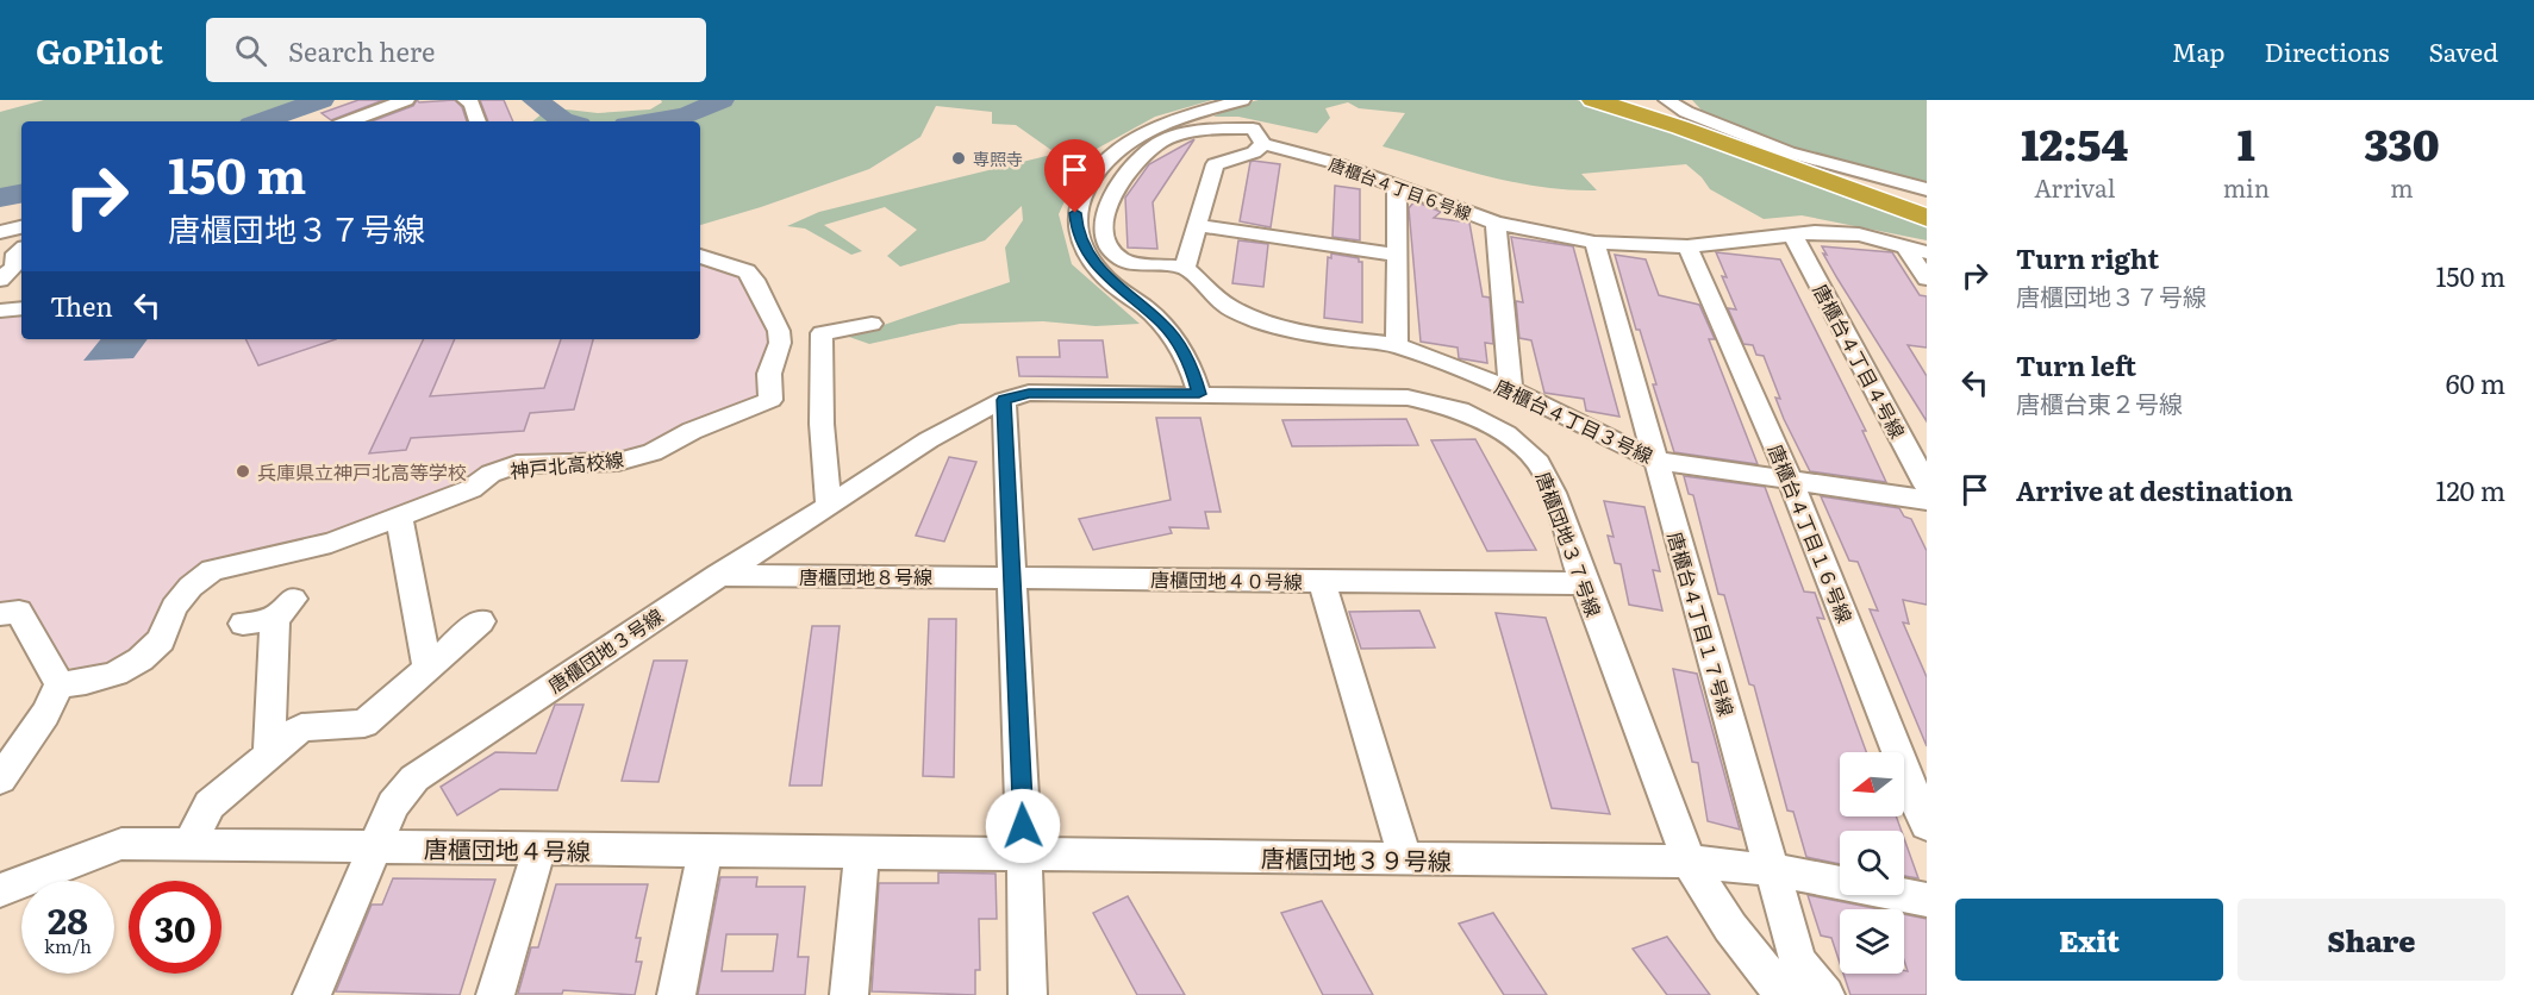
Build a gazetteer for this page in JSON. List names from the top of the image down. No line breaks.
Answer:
{"streets":{"street":["唐櫃台４丁目６号線","唐櫃台４丁目４号線","唐櫃台４丁目３号線","神戸北高校線","唐櫃台４丁目１６号線","唐櫃団地３７号線","唐櫃団地８号線","唐櫃団地４０号線","唐櫃台４丁目１７号線","唐櫃団地３号線","唐櫃団地４号線","唐櫃団地３９号線"]},"crossings":[["唐櫃台４丁目６号線","唐櫃台４丁目４号線"],["唐櫃台４丁目６号線","唐櫃台４丁目１６号線"],["唐櫃台４丁目６号線","唐櫃台４丁目１７号線"],["唐櫃台４丁目３号線","唐櫃台４丁目１６号線"],["唐櫃台４丁目３号線","唐櫃台４丁目１７号線"],["唐櫃団地３７号線","唐櫃団地３号線"],["唐櫃団地３７号線","唐櫃団地３９号線"],["唐櫃団地８号線","唐櫃団地４０号線"],["唐櫃団地８号線","唐櫃団地３号線"],["唐櫃団地４０号線","唐櫃団地３９号線"],["唐櫃台４丁目１７号線","唐櫃団地３９号線"],["唐櫃団地３号線","唐櫃団地４号線"],["唐櫃団地４号線","唐櫃団地３９号線"]],"places":["専照寺","兵庫県立神戸北高等学校"],"north":"left","page":{"header":"GoPilot","search":"Search here","nav":["Map","Directions","Saved"],"eta":["12:54","Arrival","1","min","330","m"],"turn":["150 m","唐櫃団地３７号線"],"list":[{"name":"Turn right","note":"唐櫃団地３７号線","value":"150 m"},{"name":"Turn left","note":"唐櫃台東２号線","value":"60 m"},{"name":"Arrive at destination","value":"120 m"}],"then":"Then","speed":"28 km/h","limit":"30","buttons":["Exit","Share"]}}
